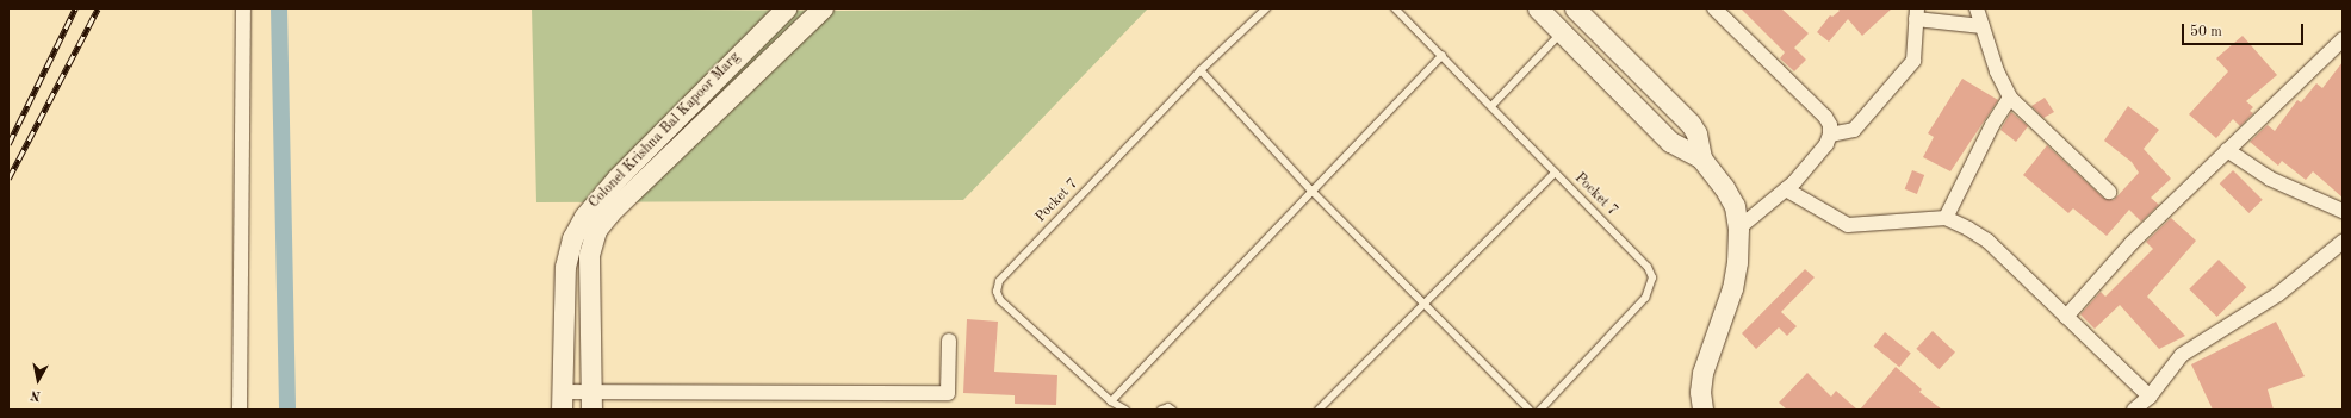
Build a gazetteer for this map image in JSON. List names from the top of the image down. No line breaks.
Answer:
{"streets":{"street":["Colonel Krishna Bal Kapoor Marg"],"lane":["Pocket 7"]},"scale_bar":"50 m","north":"bottom"}
